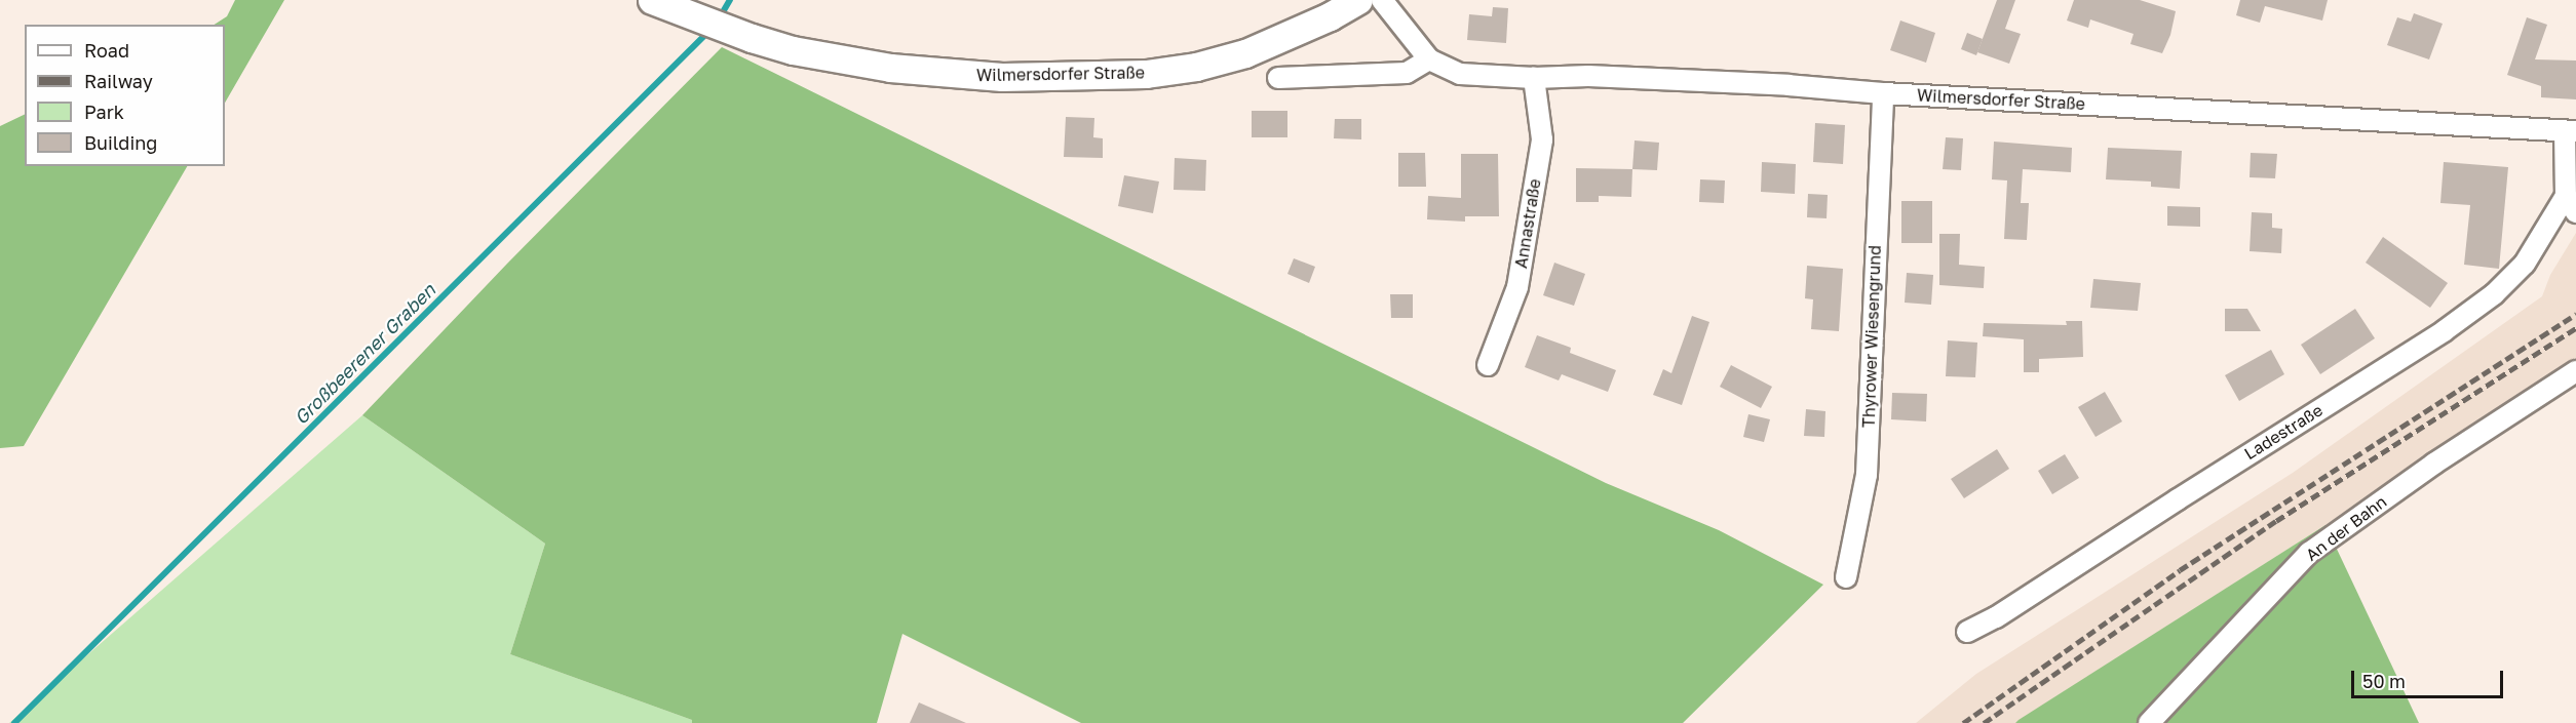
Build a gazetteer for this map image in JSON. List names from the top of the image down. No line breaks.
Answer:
{"streets":{"main road":["Wilmersdorfer Straße"],"street":["Annastraße","Thyrower Wiesengrund","Ladestraße","An der Bahn"]},"crossings":[["Wilmersdorfer Straße","Annastraße"],["Wilmersdorfer Straße","Thyrower Wiesengrund"],["Wilmersdorfer Straße","Ladestraße"]],"water":["Großbeerener Graben"],"legend":["Road","Railway","Park","Building"],"scale_bar":"50 m"}
